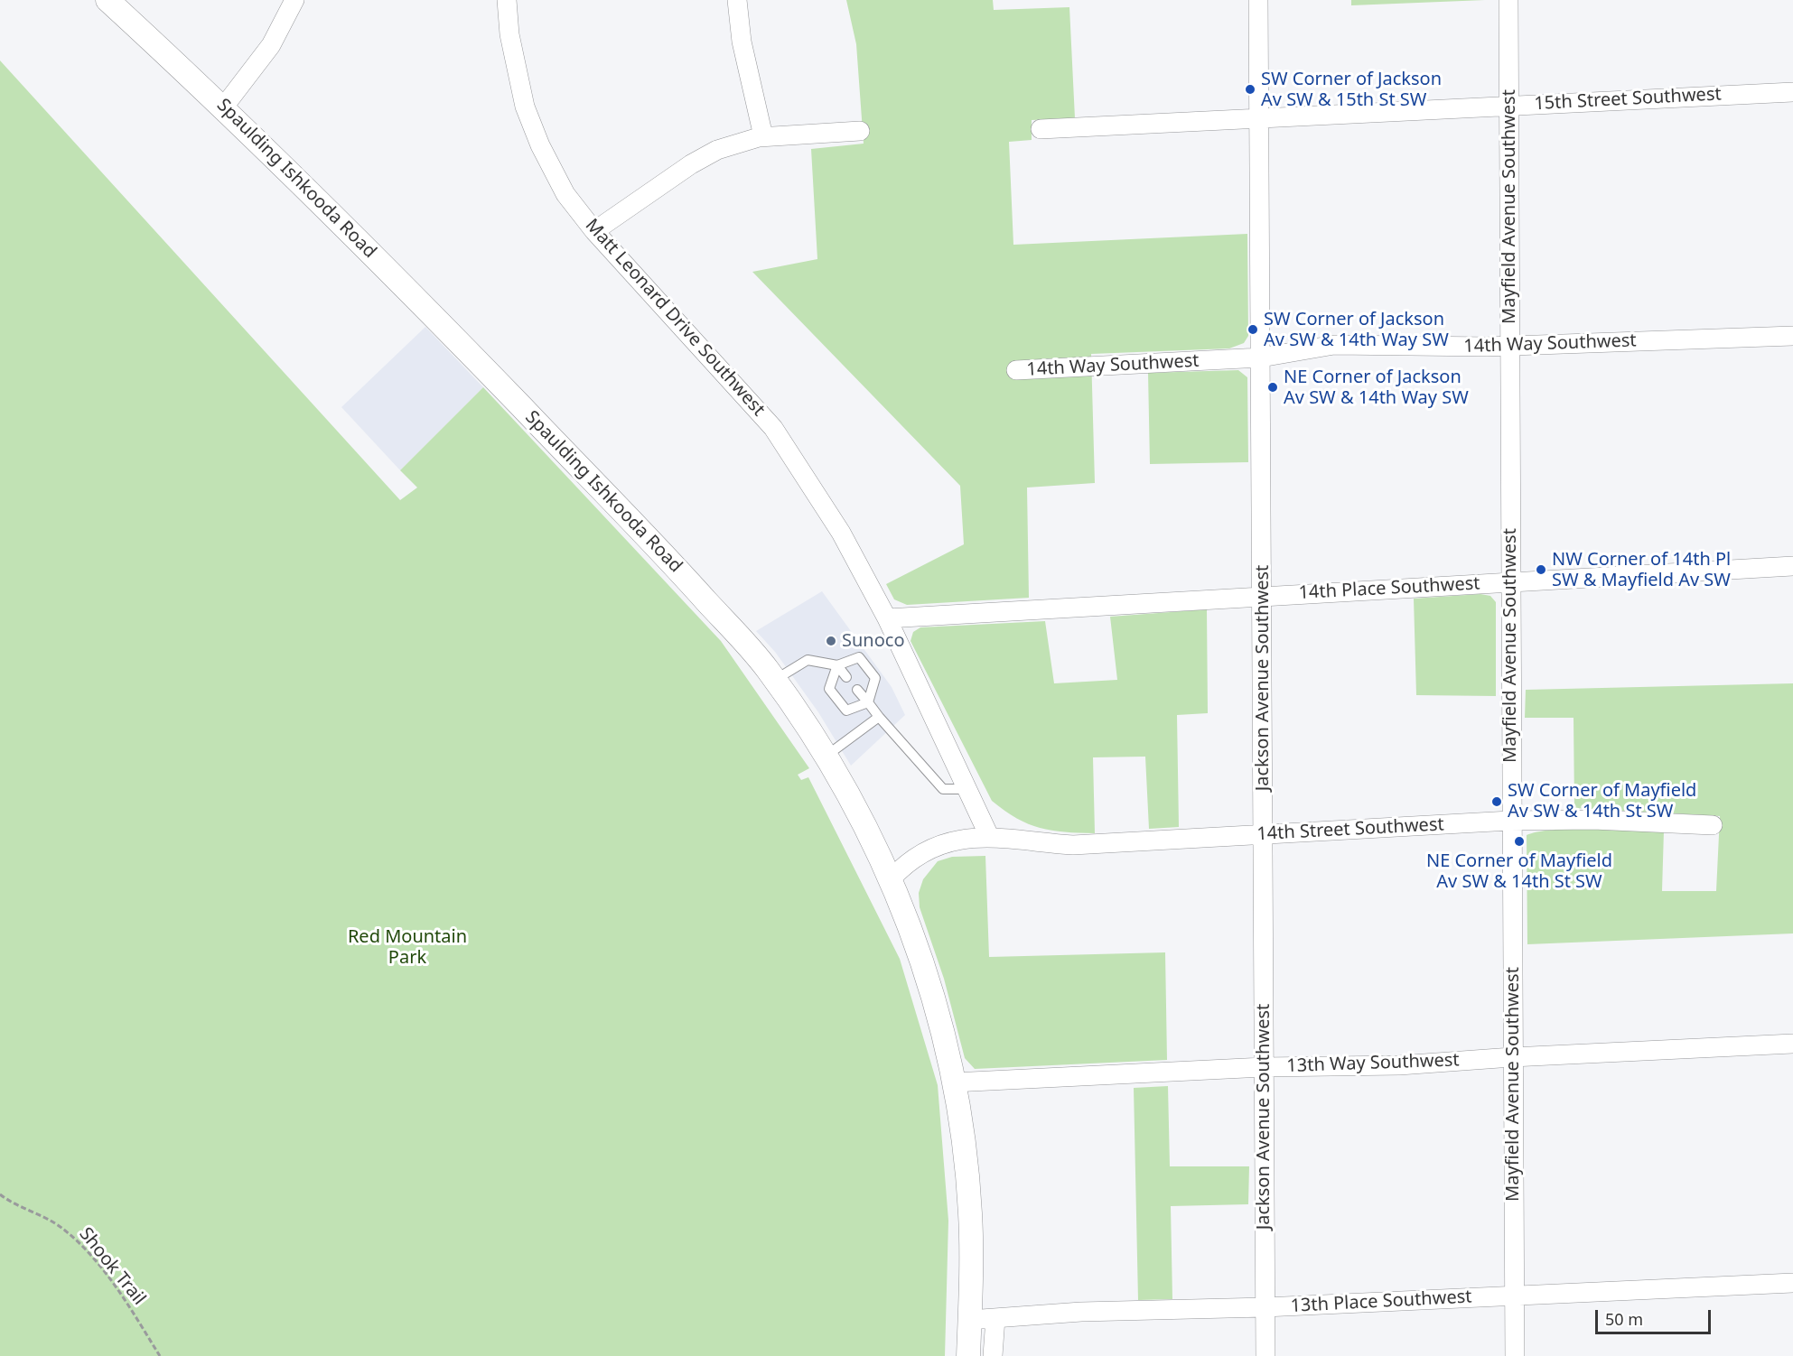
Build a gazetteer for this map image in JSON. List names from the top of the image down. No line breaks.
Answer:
{"streets":{"street":["15th Street Southwest","Spaulding Ishkooda Road","Mayfield Avenue Southwest","Matt Leonard Drive Southwest","14th Way Southwest","14th Place Southwest","Jackson Avenue Southwest","14th Street Southwest","13th Way Southwest","13th Place Southwest"],"path":["Shook Trail"]},"crossings":[["15th Street Southwest","Mayfield Avenue Southwest"],["15th Street Southwest","Jackson Avenue Southwest"],["Spaulding Ishkooda Road","14th Street Southwest"],["Spaulding Ishkooda Road","13th Way Southwest"],["Spaulding Ishkooda Road","13th Place Southwest"],["Mayfield Avenue Southwest","14th Way Southwest"],["Mayfield Avenue Southwest","14th Place Southwest"],["Mayfield Avenue Southwest","14th Street Southwest"],["Mayfield Avenue Southwest","13th Way Southwest"],["Mayfield Avenue Southwest","13th Place Southwest"],["Matt Leonard Drive Southwest","14th Place Southwest"],["Matt Leonard Drive Southwest","14th Street Southwest"],["14th Way Southwest","Jackson Avenue Southwest"],["14th Place Southwest","Jackson Avenue Southwest"],["Jackson Avenue Southwest","14th Street Southwest"],["Jackson Avenue Southwest","13th Way Southwest"],["Jackson Avenue Southwest","13th Place Southwest"]],"parks":["Red Mountain Park"],"places":["SW Corner of Jackson Av SW & 15th St SW","SW Corner of Jackson Av SW & 14th Way SW","NE Corner of Jackson Av SW & 14th Way SW","NW Corner of 14th Pl SW & Mayfield Av SW","Sunoco","SW Corner of Mayfield Av SW & 14th St SW","NE Corner of Mayfield Av SW & 14th St SW"],"scale_bar":"50 m"}
